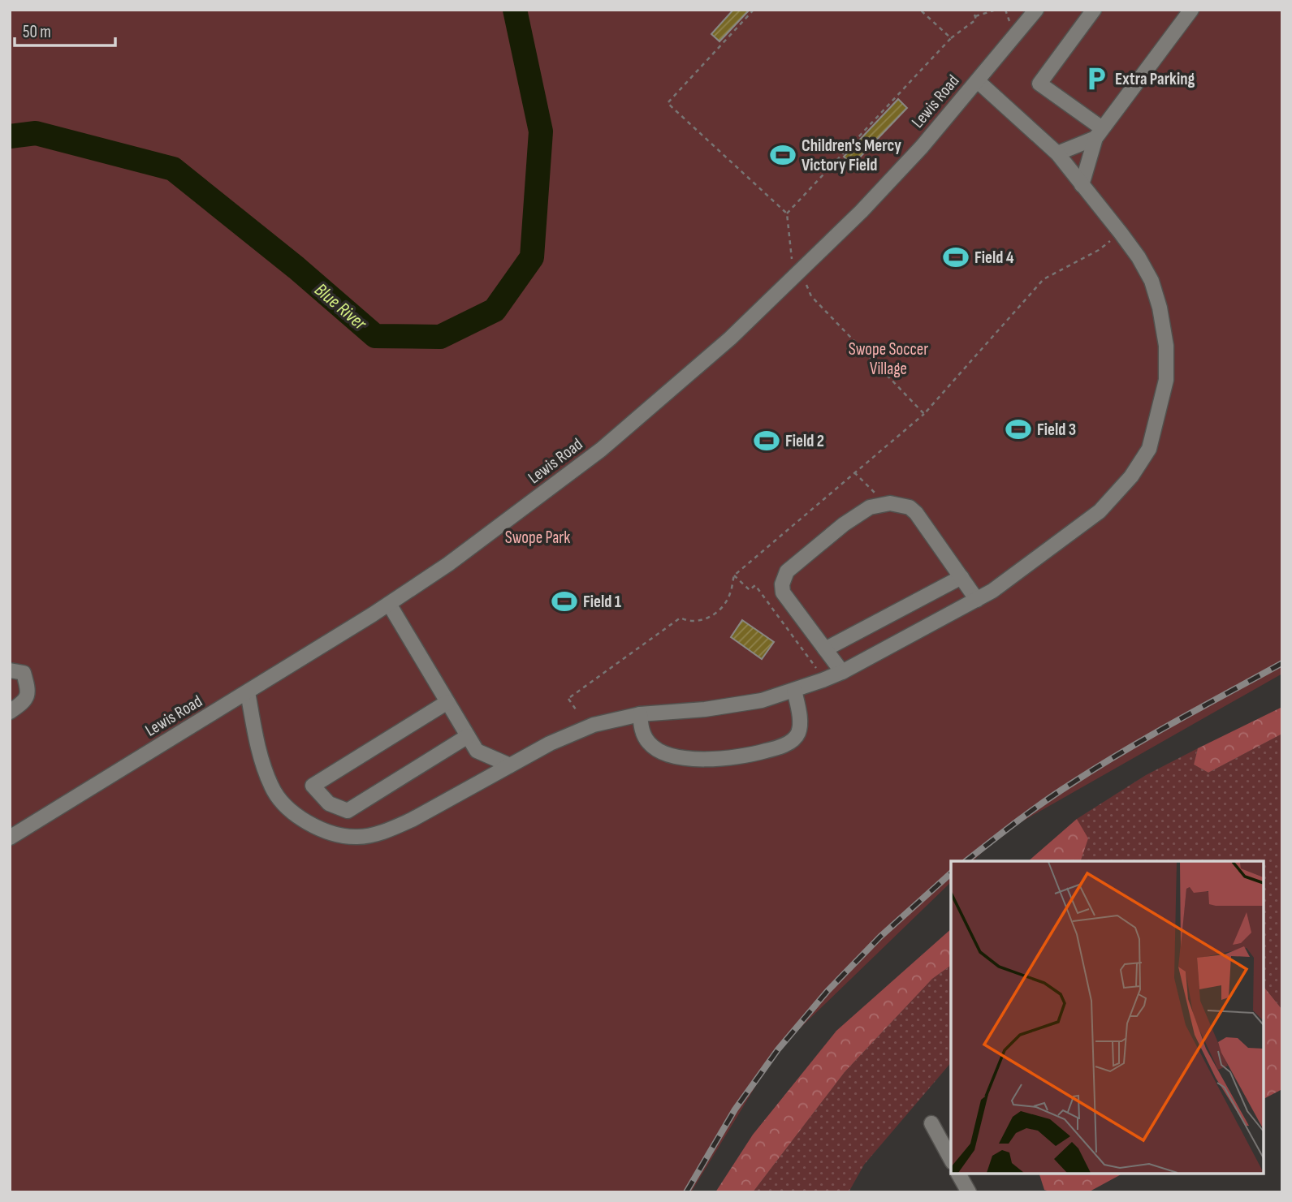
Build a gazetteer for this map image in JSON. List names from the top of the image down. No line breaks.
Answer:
{"streets":{"street":["Lewis Road"]},"water":["Blue River"],"parks":["Swope Soccer Village","Swope Park"],"places":{"parking":["Extra Parking"],"sports":["Children's Mercy Victory Field","Field 4","Field 3","Field 2","Field 1"]},"scale_bar":"50 m"}
